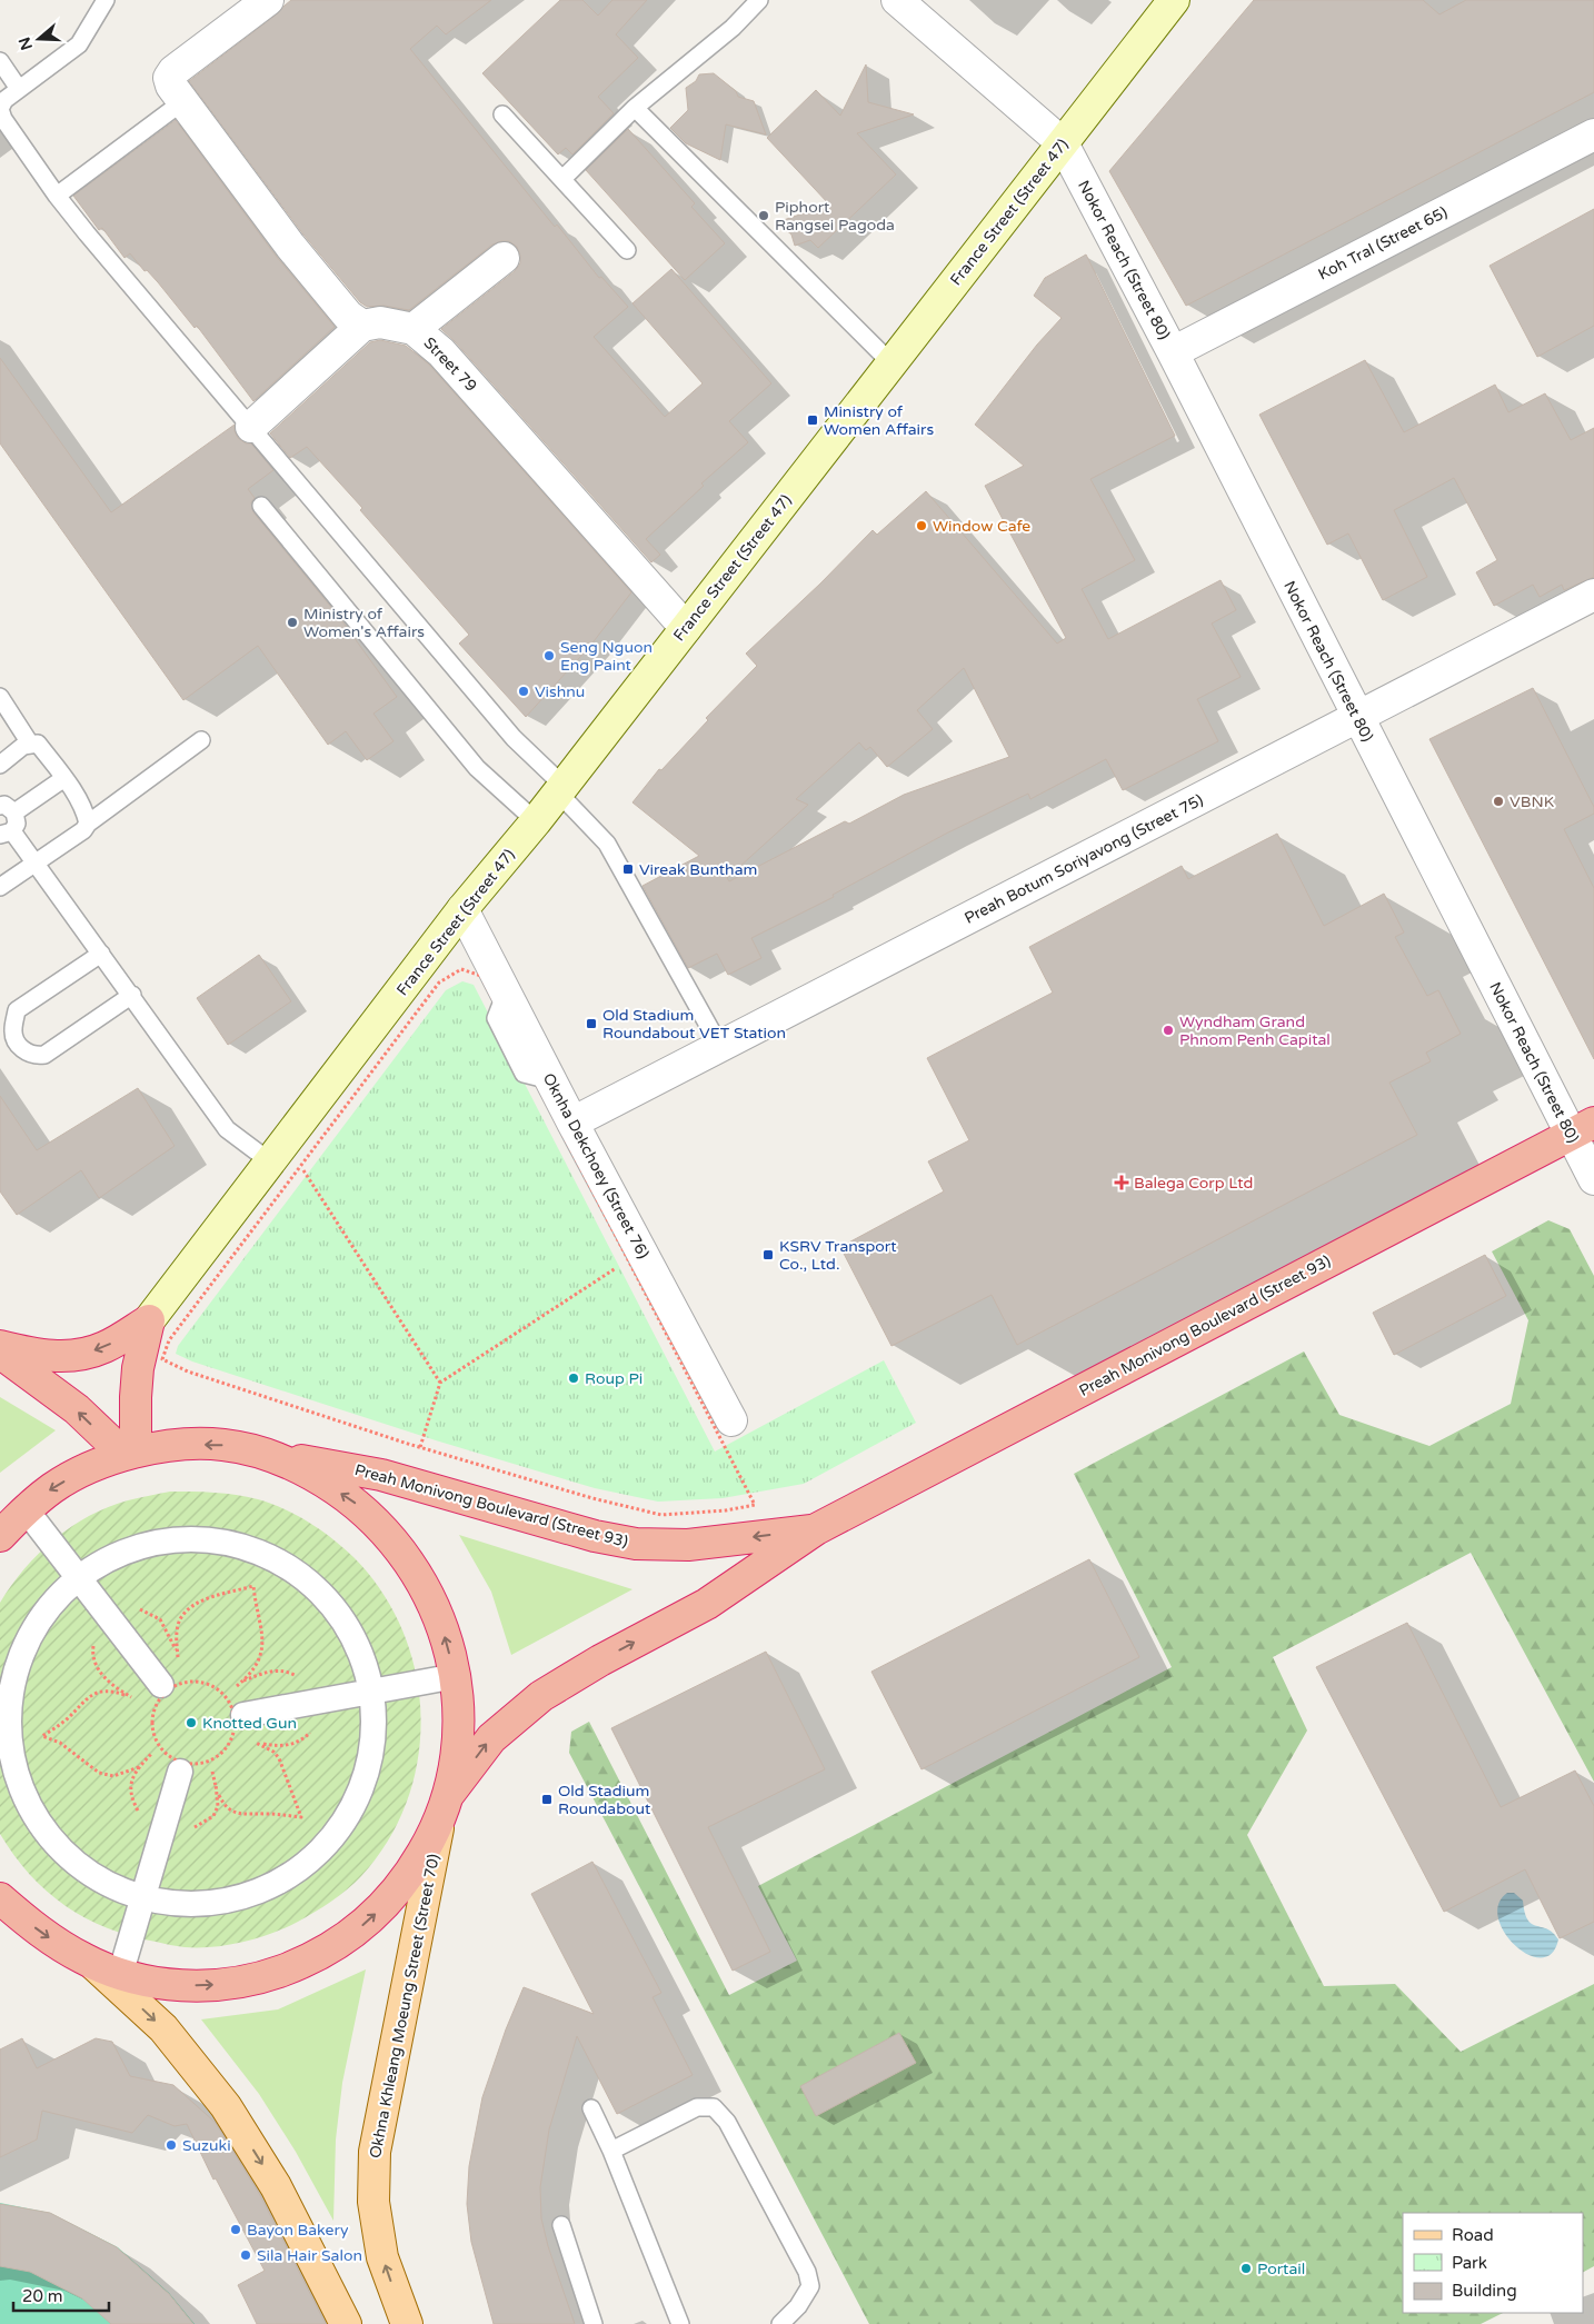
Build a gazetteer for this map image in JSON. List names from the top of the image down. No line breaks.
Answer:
{"streets":{"highway":["Preah Monivong Boulevard (Street 93)"],"main road":["France Street (Street 47)","Okhna Khleang Moeung Street (Street 70)"],"street":["Koh Tral (Street 65)","Nokor Reach (Street 80)","Street 79","Preah Botum Soriyavong (Street 75)","Oknha Dekchoey (Street 76)"]},"crossings":[["France Street (Street 47)","Nokor Reach (Street 80)"],["France Street (Street 47)","Street 79"],["France Street (Street 47)","Oknha Dekchoey (Street 76)"],["Koh Tral (Street 65)","Nokor Reach (Street 80)"],["Nokor Reach (Street 80)","Preah Botum Soriyavong (Street 75)"],["Nokor Reach (Street 80)","Preah Monivong Boulevard (Street 93)"],["Preah Botum Soriyavong (Street 75)","Oknha Dekchoey (Street 76)"],["Preah Monivong Boulevard (Street 93)","Okhna Khleang Moeung Street (Street 70)"]],"one_way":["Okhna Khleang Moeung Street (Street 70)"],"places":{"other":["Piphort Rangsei Pagoda","Window Cafe","Ministry of Women's Affairs","Seng Nguon Eng Paint","Vishnu","VBNK","Wyndham Grand Phnom Penh Capital","Roup Pi","Knotted Gun","Suzuki","Bayon Bakery","Sila Hair Salon","Portail"],"transit":["Ministry of Women Affairs","Vireak Buntham","Old Stadium Roundabout VET Station","KSRV Transport Co., Ltd.","Old Stadium Roundabout"],"health":["Balega Corp Ltd"]},"legend":["Road","Park","Building"],"scale_bar":"20 m","north":"left"}
